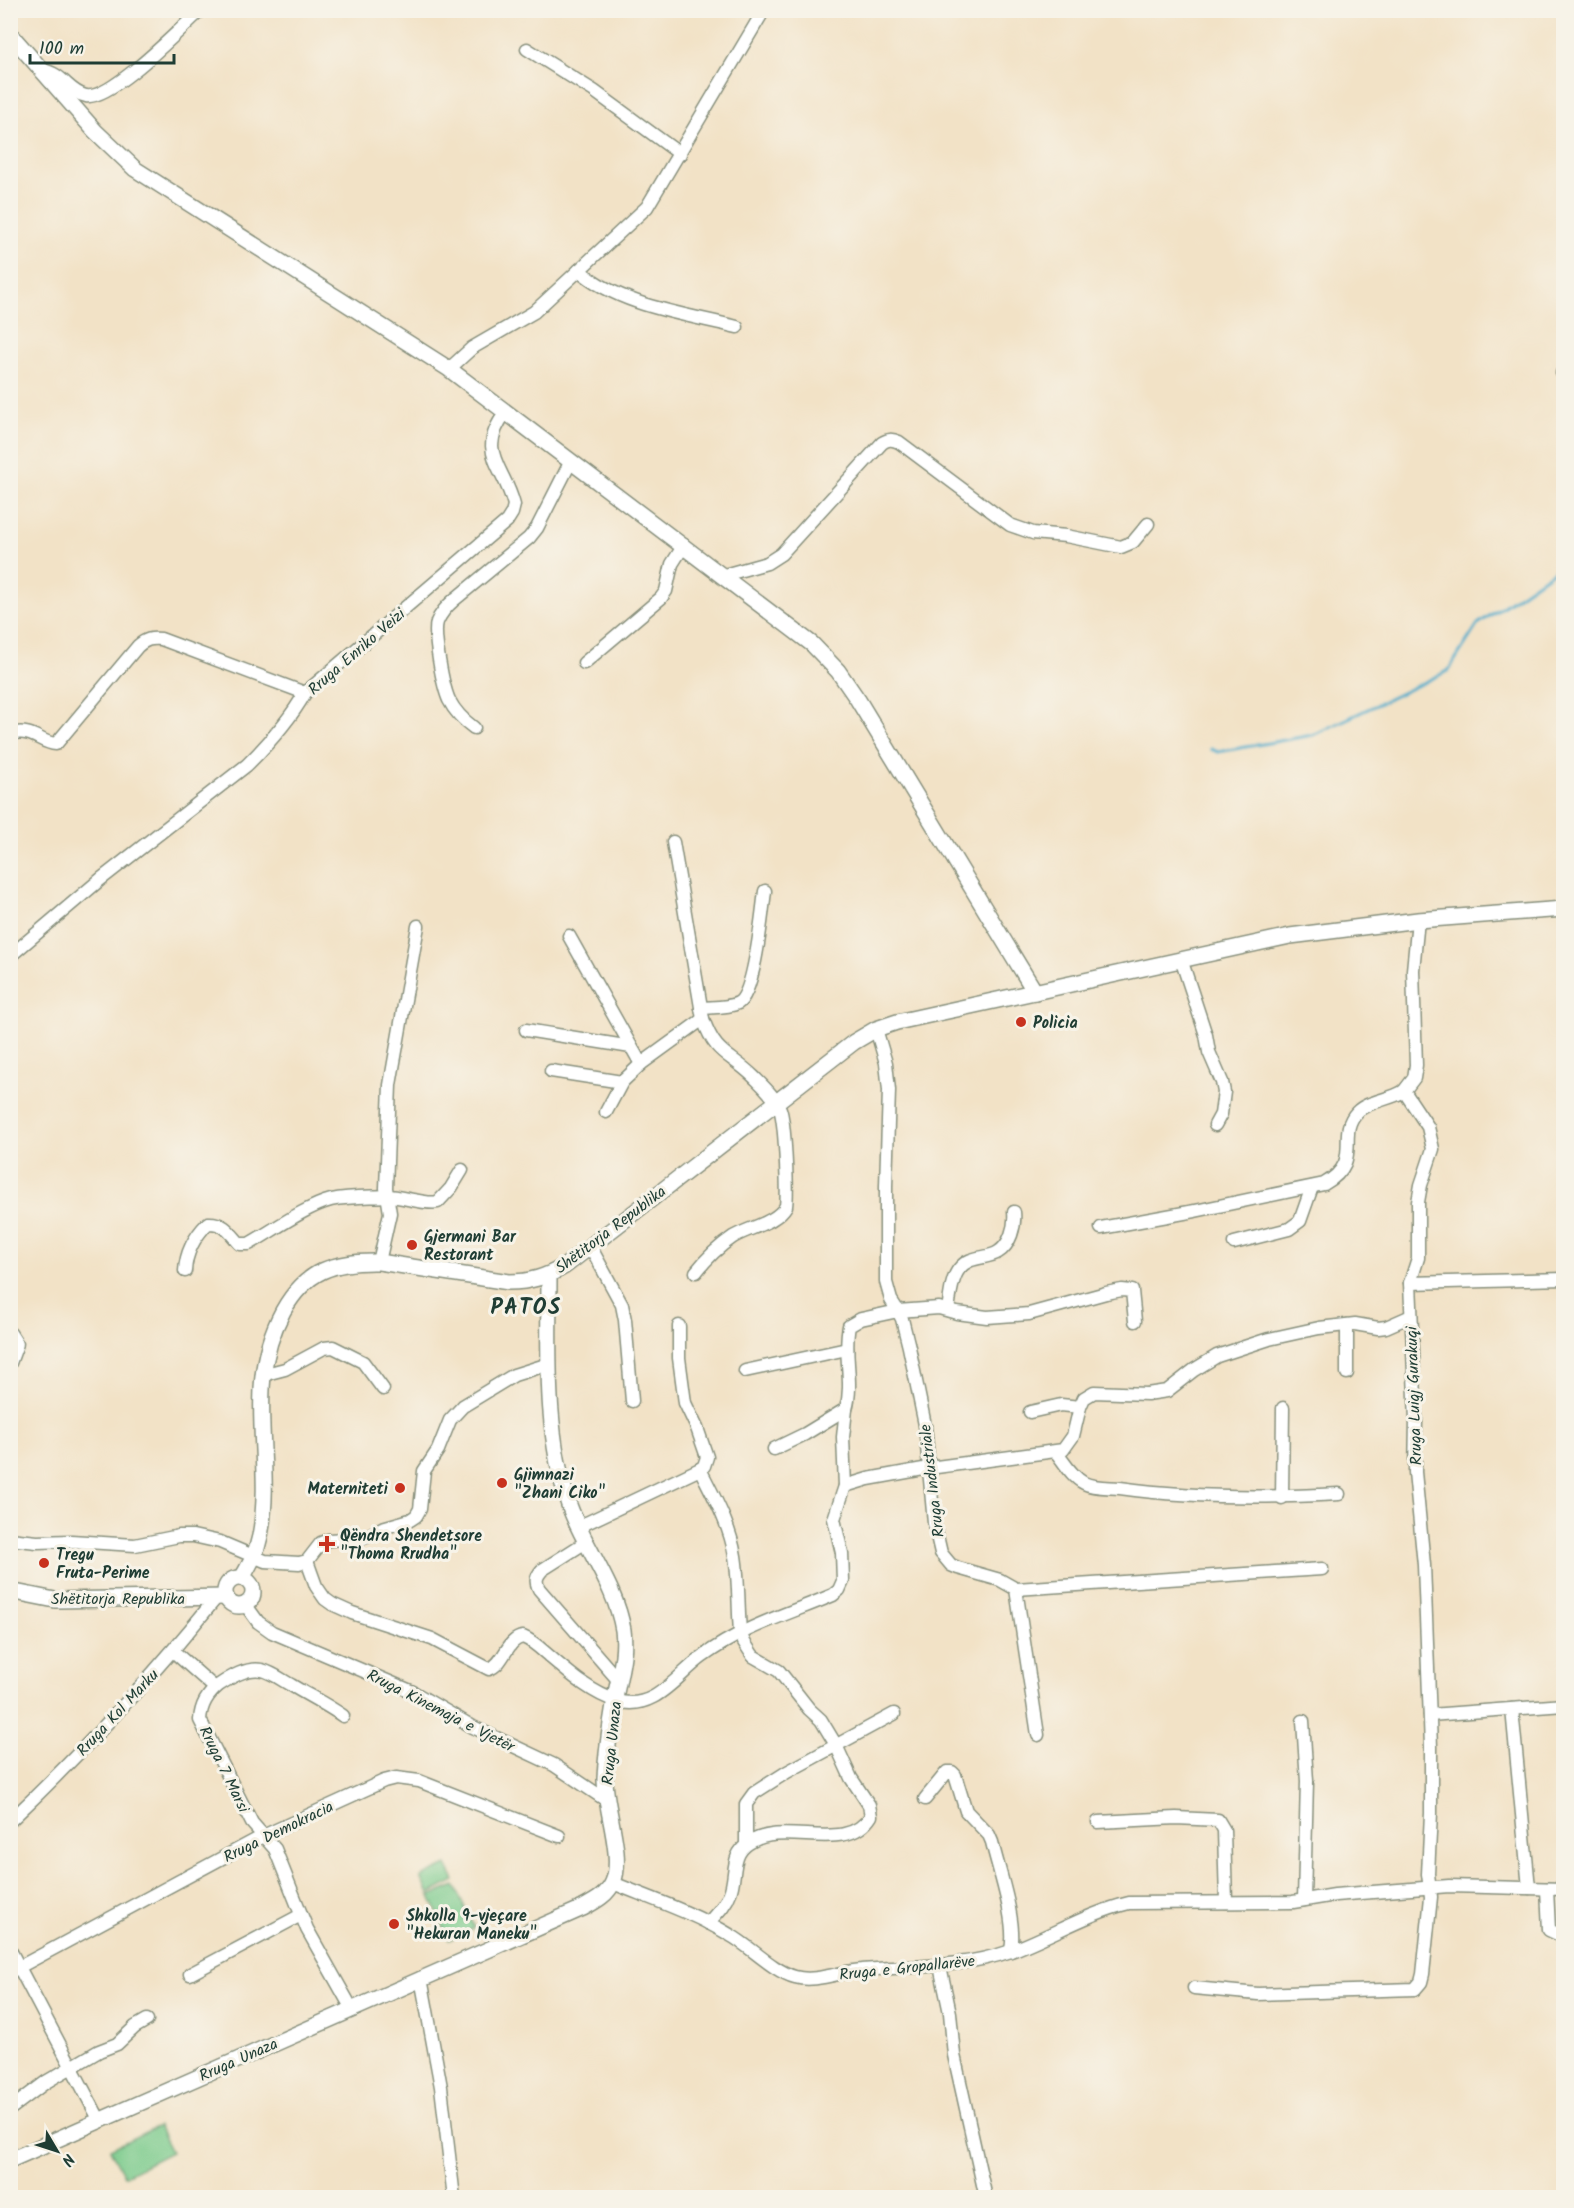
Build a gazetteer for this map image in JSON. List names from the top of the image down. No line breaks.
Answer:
{"streets":{"main road":["Shëtitorja Republika","Rruga Unaza"],"street":["Rruga Enriko Veizi","Rruga Luigj Gurakuqi","Rruga Industriale","Rruga Kinemaja e Vjetër","Rruga Kol Marku","Rruga 7 Marsi","Rruga Demokracia","Rruga e Gropallarëve"]},"crossings":[["Shëtitorja Republika","Rruga Industriale"],["Shëtitorja Republika","Rruga Kinemaja e Vjetër"],["Shëtitorja Republika","Rruga Kol Marku"],["Shëtitorja Republika","Rruga Unaza"],["Rruga Luigj Gurakuqi","Rruga e Gropallarëve"],["Rruga Kinemaja e Vjetër","Rruga Kol Marku"],["Rruga Kinemaja e Vjetër","Rruga Unaza"],["Rruga Unaza","Rruga 7 Marsi"],["Rruga Unaza","Rruga e Gropallarëve"],["Rruga 7 Marsi","Rruga Demokracia"]],"districts":["PATOS"],"places":{"other":["Policia","Gjermani Bar Restorant","Gjimnazi \"Zhani Ciko\"","Materniteti","Tregu Fruta-Perime","Shkolla 9-vjeçare \"Hekuran Maneku\""],"health":["Qëndra Shendetsore \"Thoma Rrudha\""]},"scale_bar":"100 m","north":"bottom right"}
